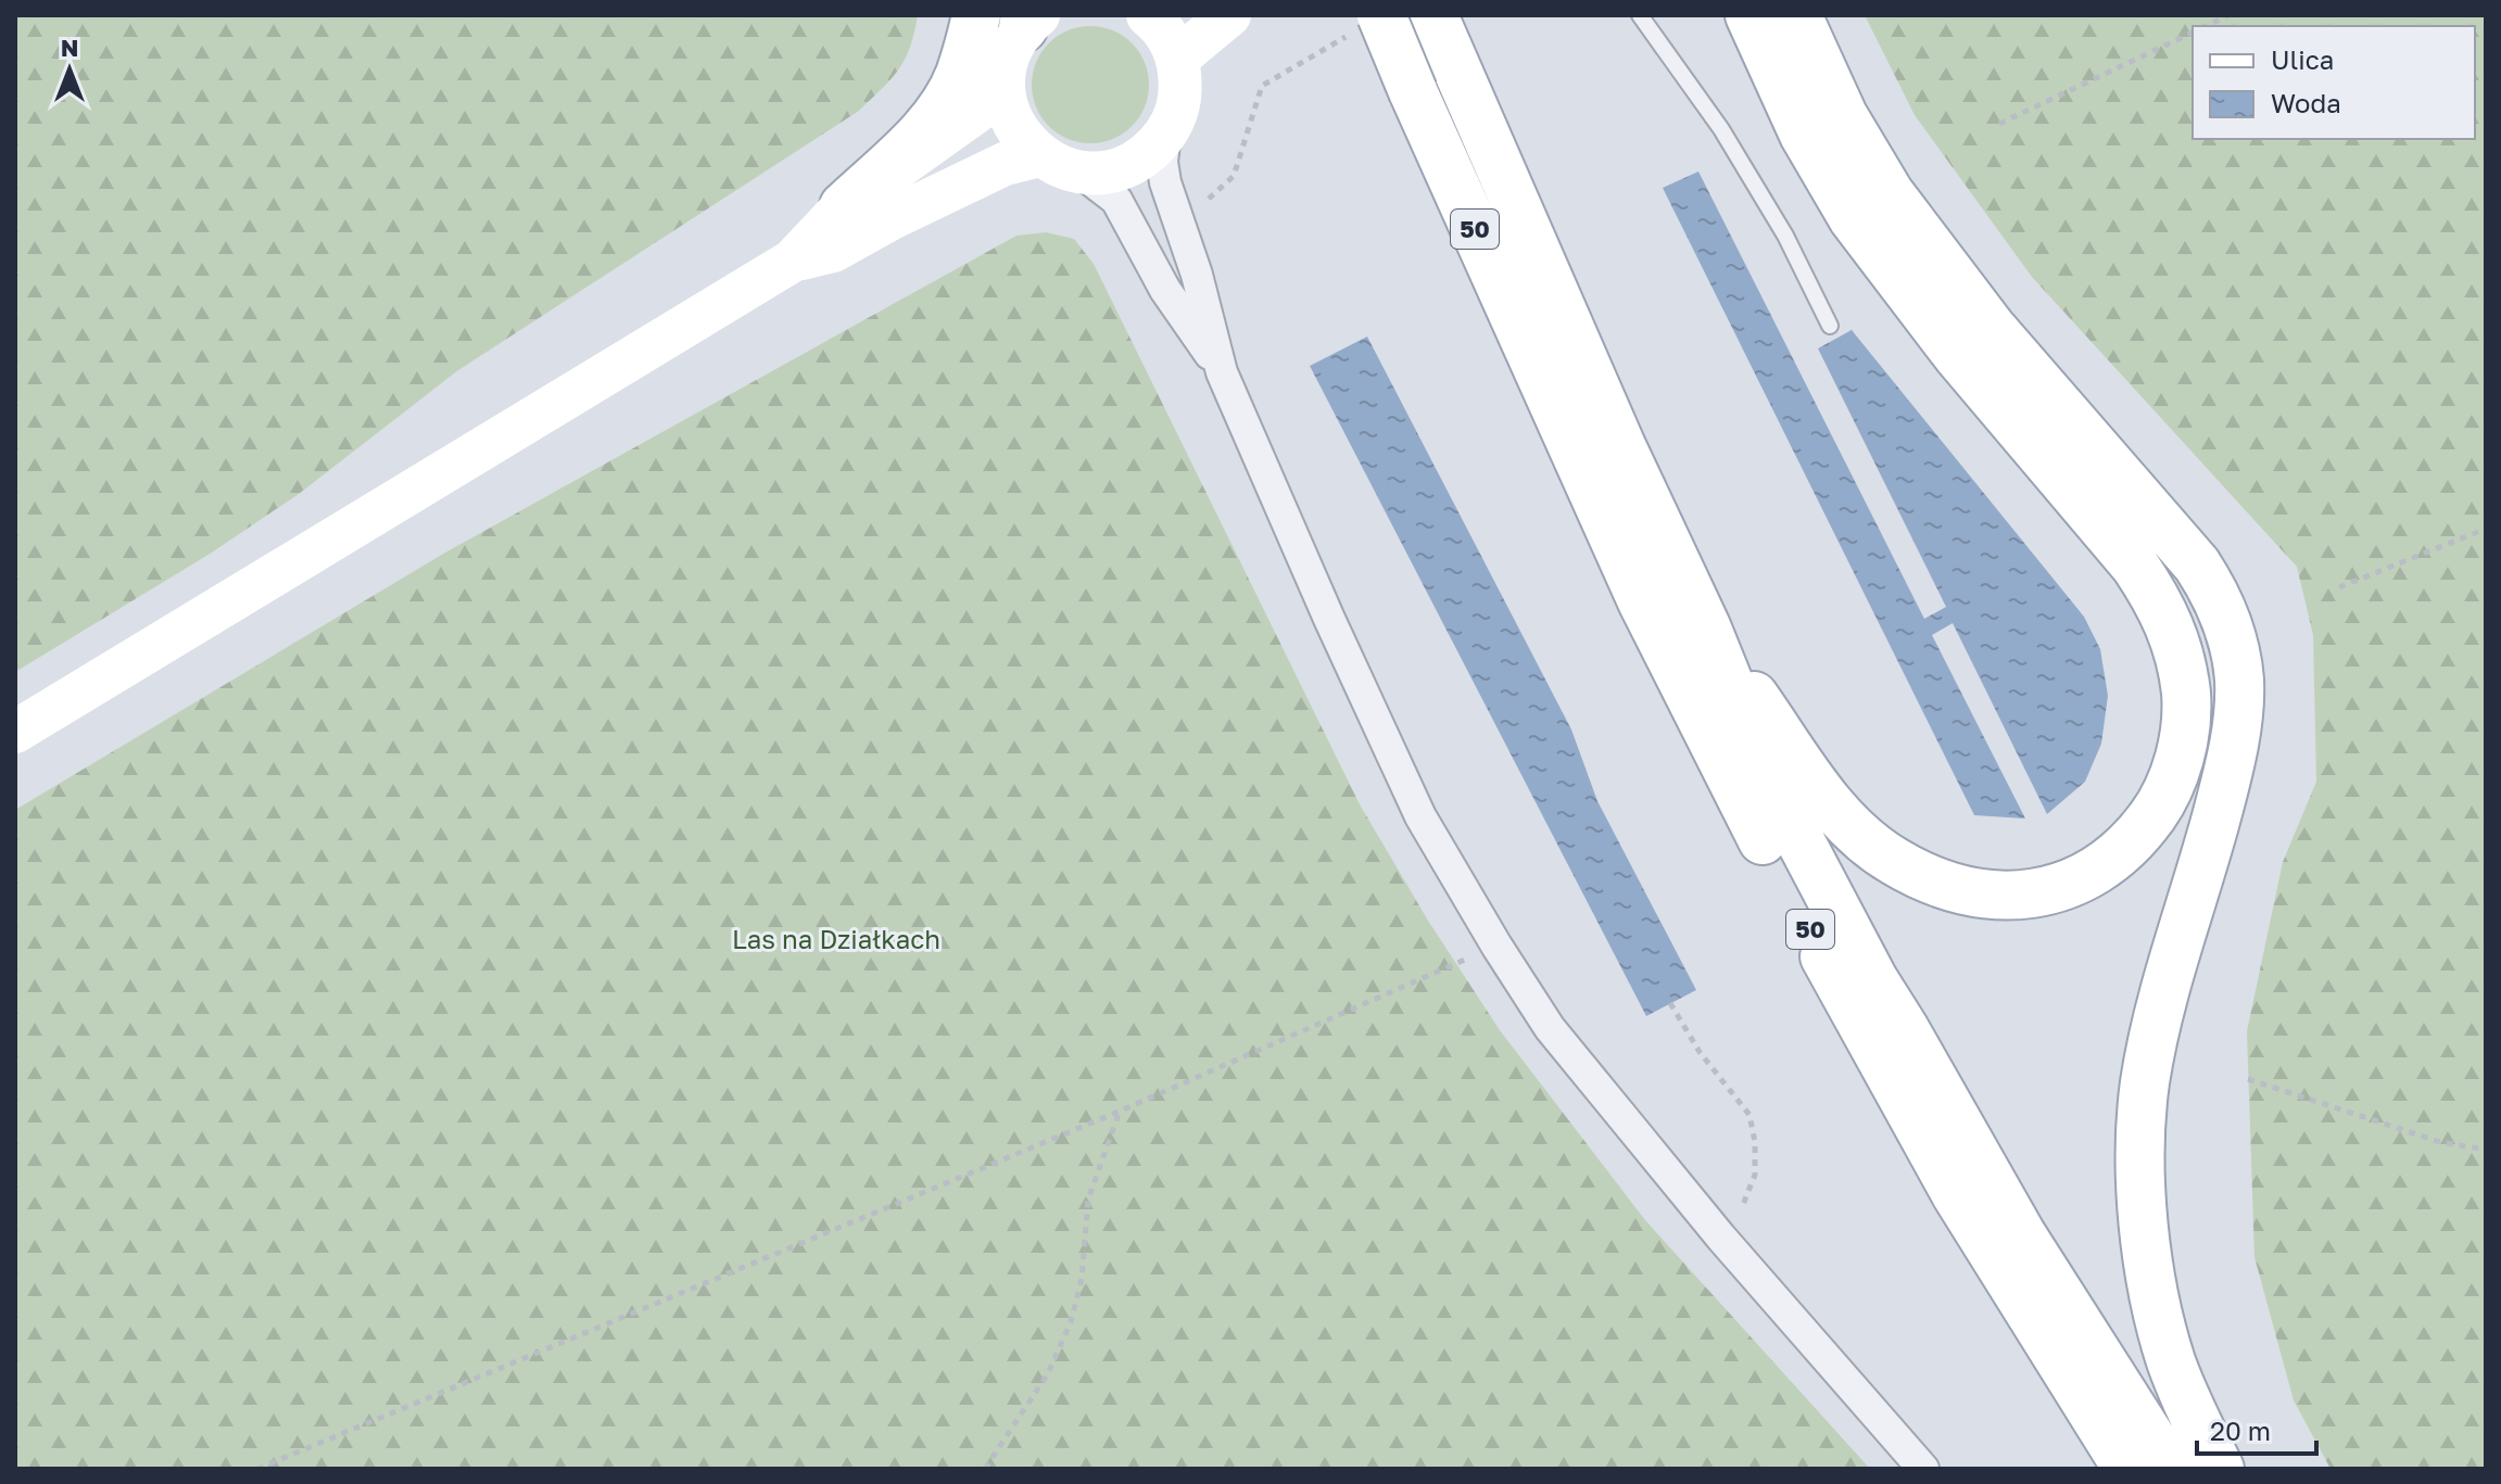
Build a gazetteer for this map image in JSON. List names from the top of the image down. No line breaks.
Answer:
{"streets":{"main road":["50"]},"parks":["Las na Działkach"],"legend":["Ulica","Woda"],"scale_bar":"20 m","north":"top"}
